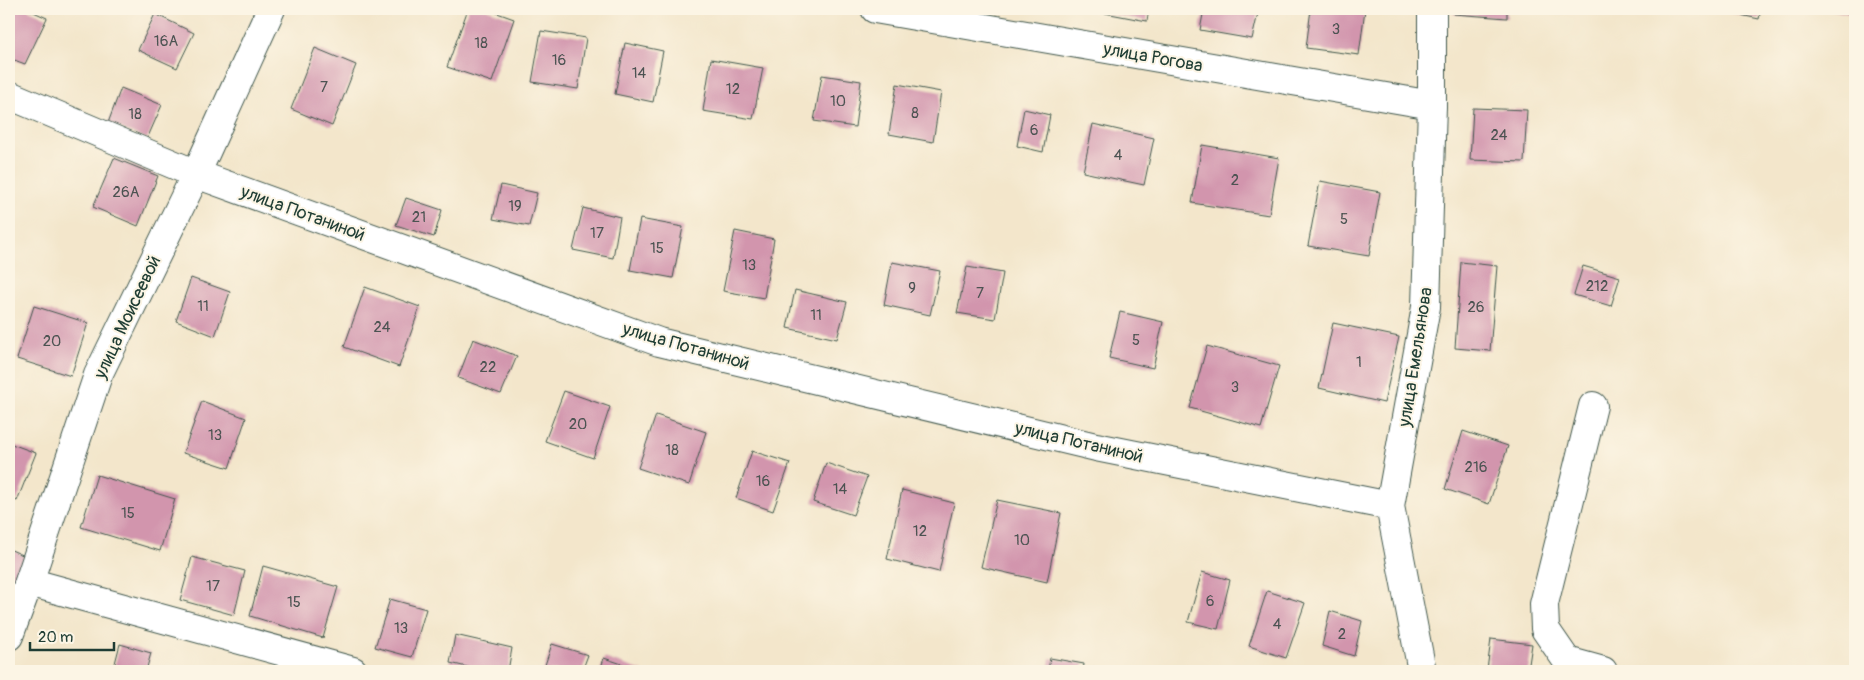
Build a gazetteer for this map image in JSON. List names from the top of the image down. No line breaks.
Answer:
{"streets":{"street":["улица Рогова","улица Потаниной","улица Моисеевой","улица Емельянова"]},"crossings":[["улица Рогова","улица Емельянова"],["улица Потаниной","улица Моисеевой"],["улица Потаниной","улица Емельянова"]],"house_numbers":["3","16А","18","16","14","7","12","10","8","18","6","24","4","2","26А","19","21","5","17","15","13","212","9","7","11","26","11","24","5","20","1","22","3","20","13","18","216","16","14","15","12","10","17","6","15","4","13","2"],"scale_bar":"20 m"}
